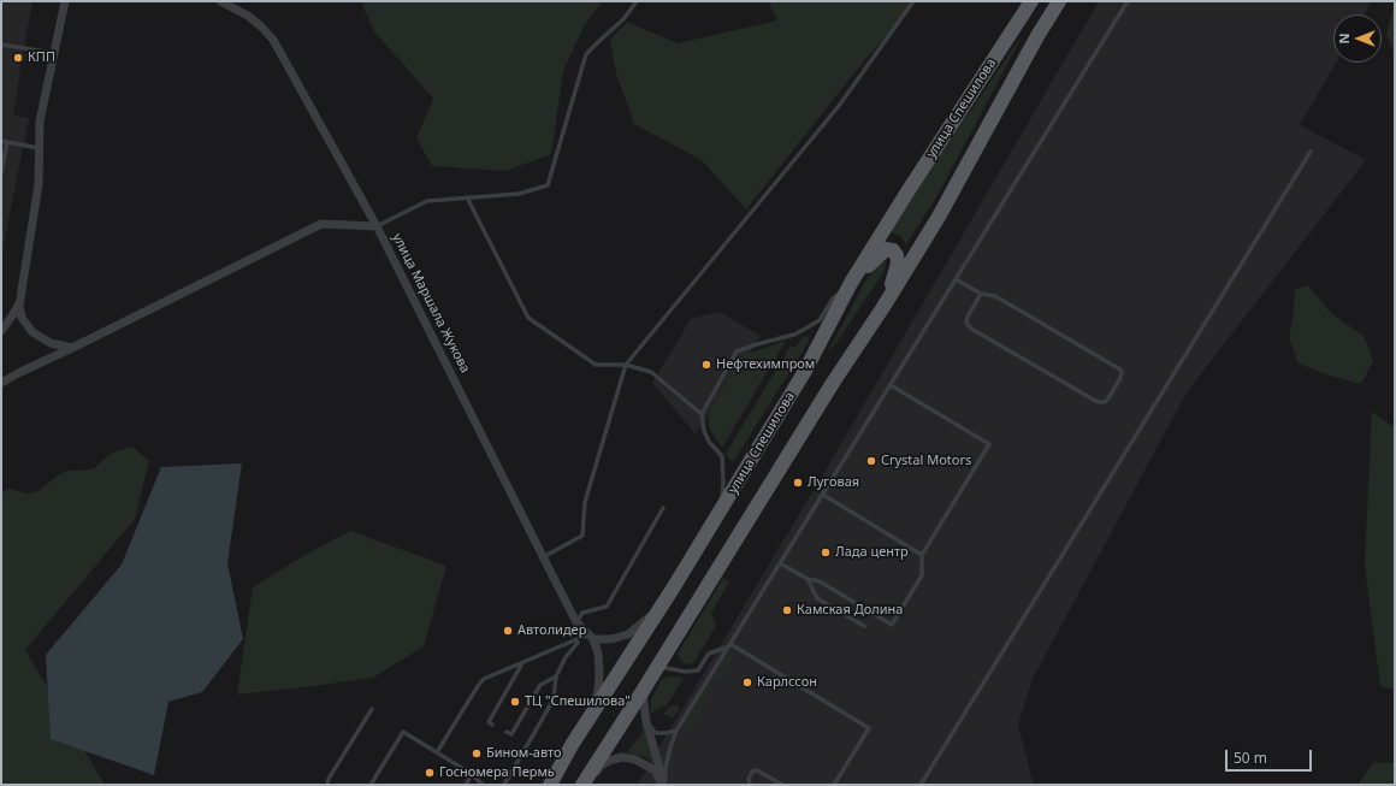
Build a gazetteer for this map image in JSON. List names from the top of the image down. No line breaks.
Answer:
{"streets":{"main road":["улица Спешилова"],"street":["улица Маршала Жукова"]},"places":["КПП","Нефтехимпром","Crystal Motors","Луговая","Лада центр","Камская Долина","Автолидер","Карлссон","ТЦ \"Спешилова\"","Бином-авто","Госномера Пермь"],"scale_bar":"50 m","north":"left"}
